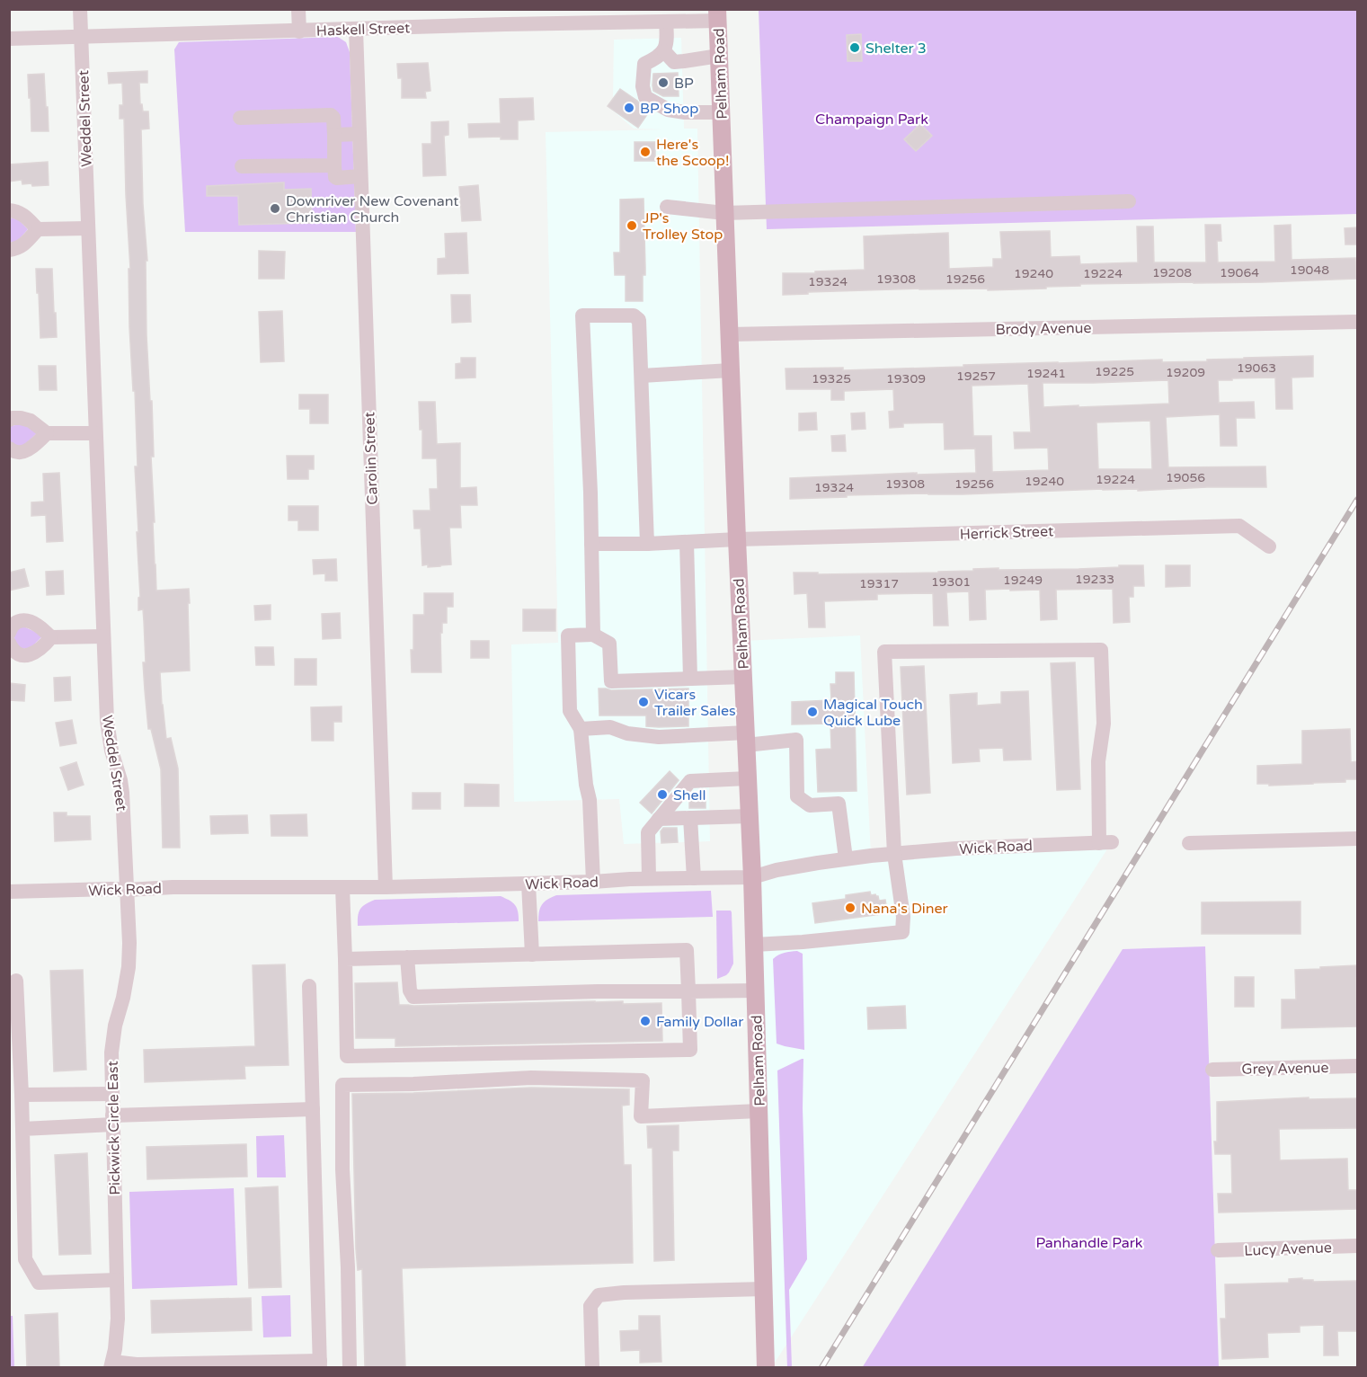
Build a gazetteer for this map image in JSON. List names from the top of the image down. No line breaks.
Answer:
{"streets":{"main road":["Pelham Road"],"street":["Haskell Street","Weddel Street","Brody Avenue","Carolin Street","Herrick Street","Wick Road","Grey Avenue","Pickwick Circle East","Lucy Avenue"]},"crossings":[["Haskell Street","Pelham Road"],["Haskell Street","Weddel Street"],["Haskell Street","Carolin Street"],["Pelham Road","Brody Avenue"],["Pelham Road","Herrick Street"],["Pelham Road","Wick Road"],["Weddel Street","Wick Road"],["Weddel Street","Pickwick Circle East"],["Carolin Street","Wick Road"],["Wick Road","Pickwick Circle East"]],"parks":["Champaign Park","Panhandle Park"],"places":["Shelter 3","BP","BP Shop","Here's the Scoop!","Downriver New Covenant Christian Church","JP's Trolley Stop","Vicars Trailer Sales","Magical Touch Quick Lube","Shell","Nana's Diner","Family Dollar"],"house_numbers":["19048","19208","19064","19240","19224","19308","19256","19324","19063","19225","19209","19241","19257","19325","19309","19056","19224","19240","19308","19256","19324","19233","19249","19301","19317"]}
